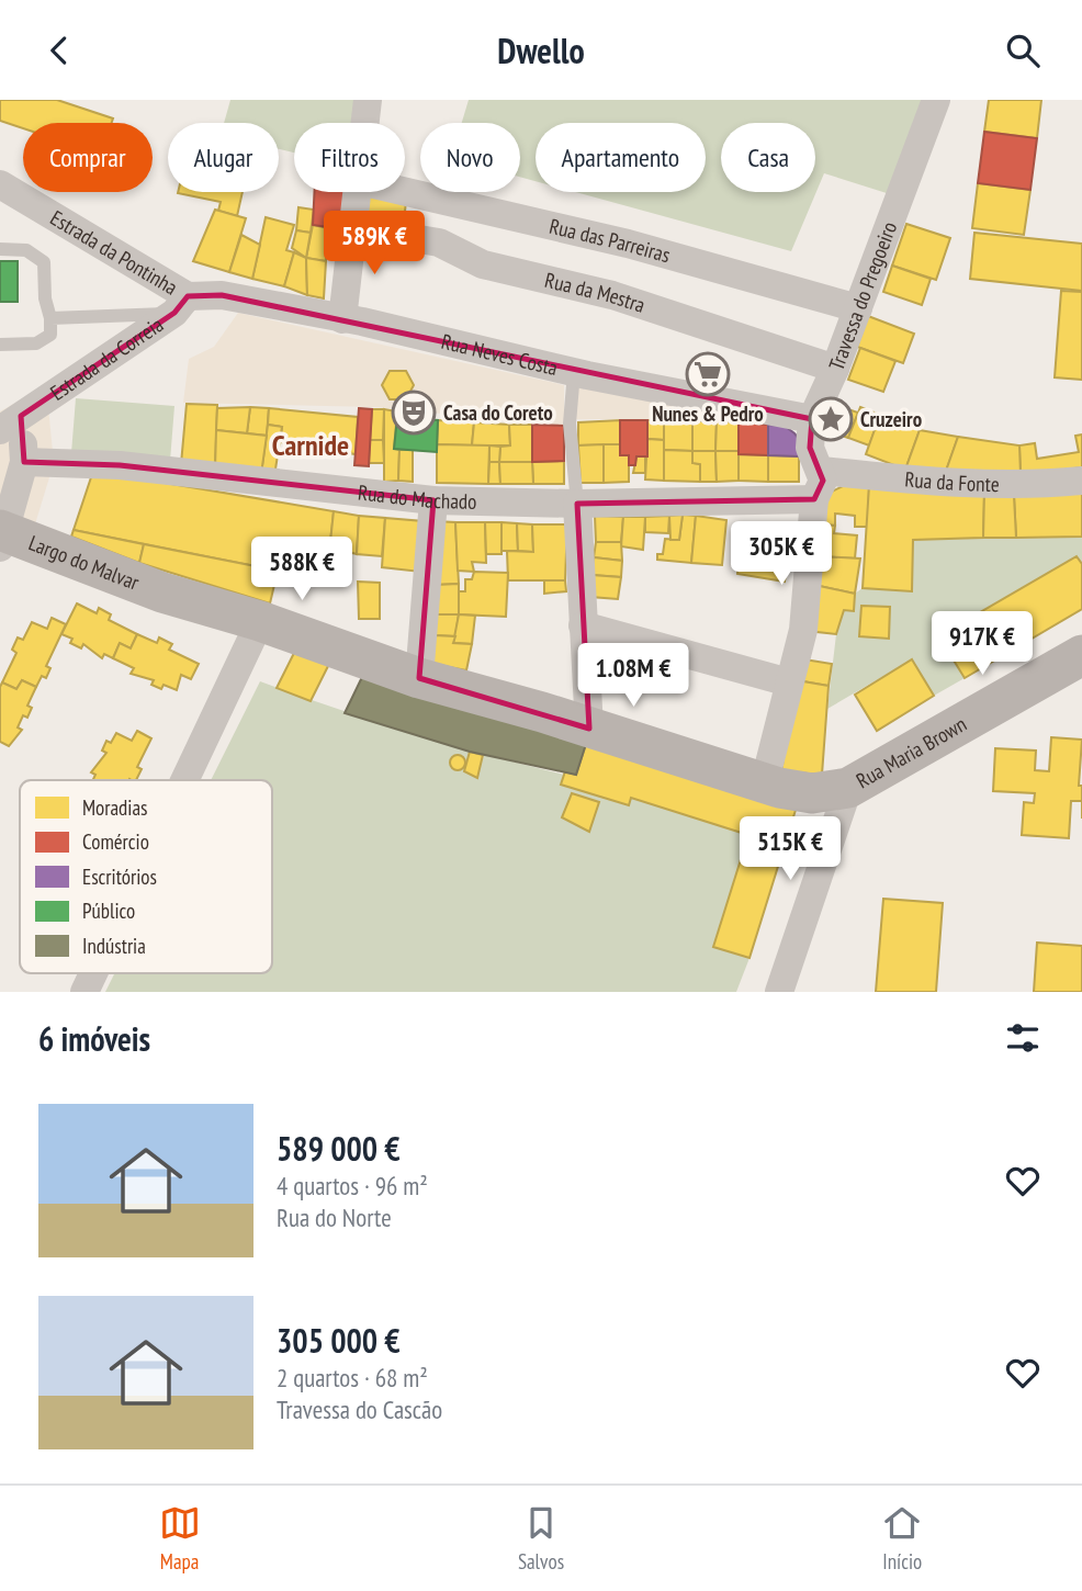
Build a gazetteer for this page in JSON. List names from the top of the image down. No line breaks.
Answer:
{"streets":{"main road":["Largo do Malvar","Rua Maria Brown"],"street":["Rua das Parreiras","Estrada da Pontinha","Rua da Mestra","Travessa do Pregoeiro","Rua Neves Costa","Estrada da Correia","Rua da Fonte","Rua do Machado"]},"crossings":[["Rua das Parreiras","Travessa do Pregoeiro"],["Estrada da Pontinha","Rua Neves Costa"],["Estrada da Pontinha","Estrada da Correia"],["Rua da Mestra","Travessa do Pregoeiro"],["Travessa do Pregoeiro","Rua Neves Costa"],["Travessa do Pregoeiro","Rua da Fonte"],["Travessa do Pregoeiro","Rua do Machado"],["Rua Neves Costa","Estrada da Correia"],["Rua Neves Costa","Rua da Fonte"],["Rua Neves Costa","Rua do Machado"],["Estrada da Correia","Rua do Machado"],["Estrada da Correia","Largo do Malvar"],["Rua da Fonte","Rua do Machado"],["Largo do Malvar","Rua Maria Brown"]],"districts":["Carnide"],"places":{"supermarket":["Nunes & Pedro"],"theatre":["Casa do Coreto"],"place":["Cruzeiro"]},"legend":["Moradias","Comércio","Escritórios","Público","Indústria"],"page":{"header":"Dwello","chip":["Comprar","Alugar","Filtros","Novo","Apartamento","Casa"],"price":["589K €","305K €","588K €","917K €","1.08M €","515K €"],"heading":"6 imóveis","list":[{"name":"589 000 €","note":"4 quartos · 96 m² · Rua do Norte"},{"name":"305 000 €","note":"2 quartos · 68 m² · Travessa do Cascão"}],"tabs":["Mapa","Salvos","Início"]}}
